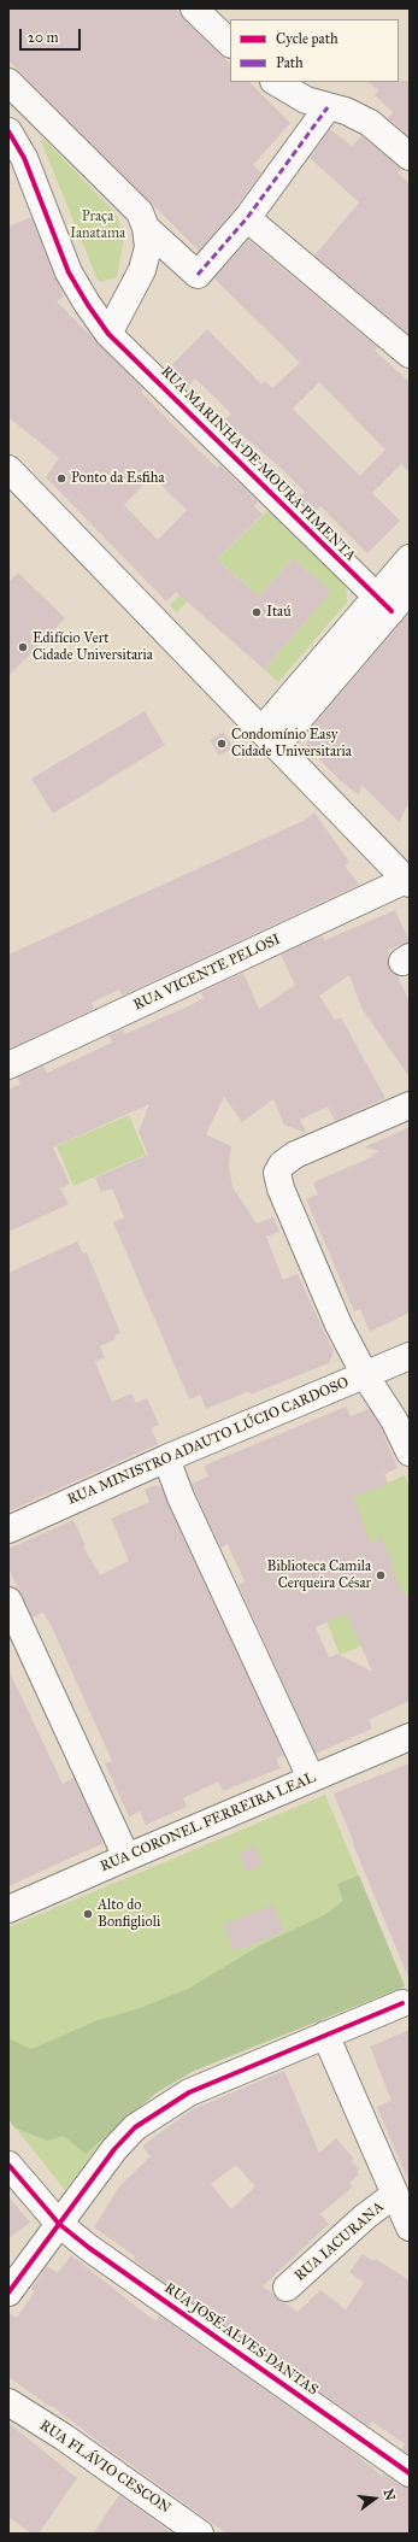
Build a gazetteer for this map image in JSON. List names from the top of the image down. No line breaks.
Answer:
{"streets":{"street":["RUA MARINHA DE MOURA PIMENTA","RUA VICENTE PELOSI","RUA MINISTRO ADAUTO LÚCIO CARDOSO","RUA CORONEL FERREIRA LEAL","RUA IACURANA","RUA JOSÉ ALVES DANTAS","RUA FLÁVIO CESCON"]},"parks":["Praça Ianatama"],"places":["Ponto da Esfiha","Itaú","Edifício Vert Cidade Universitaria","Condomínio Easy Cidade Universitaria","Biblioteca Camila Cerqueira César","Alto do Bonfiglioli"],"legend":["Cycle path","Path"],"scale_bar":"20 m","north":"right"}
